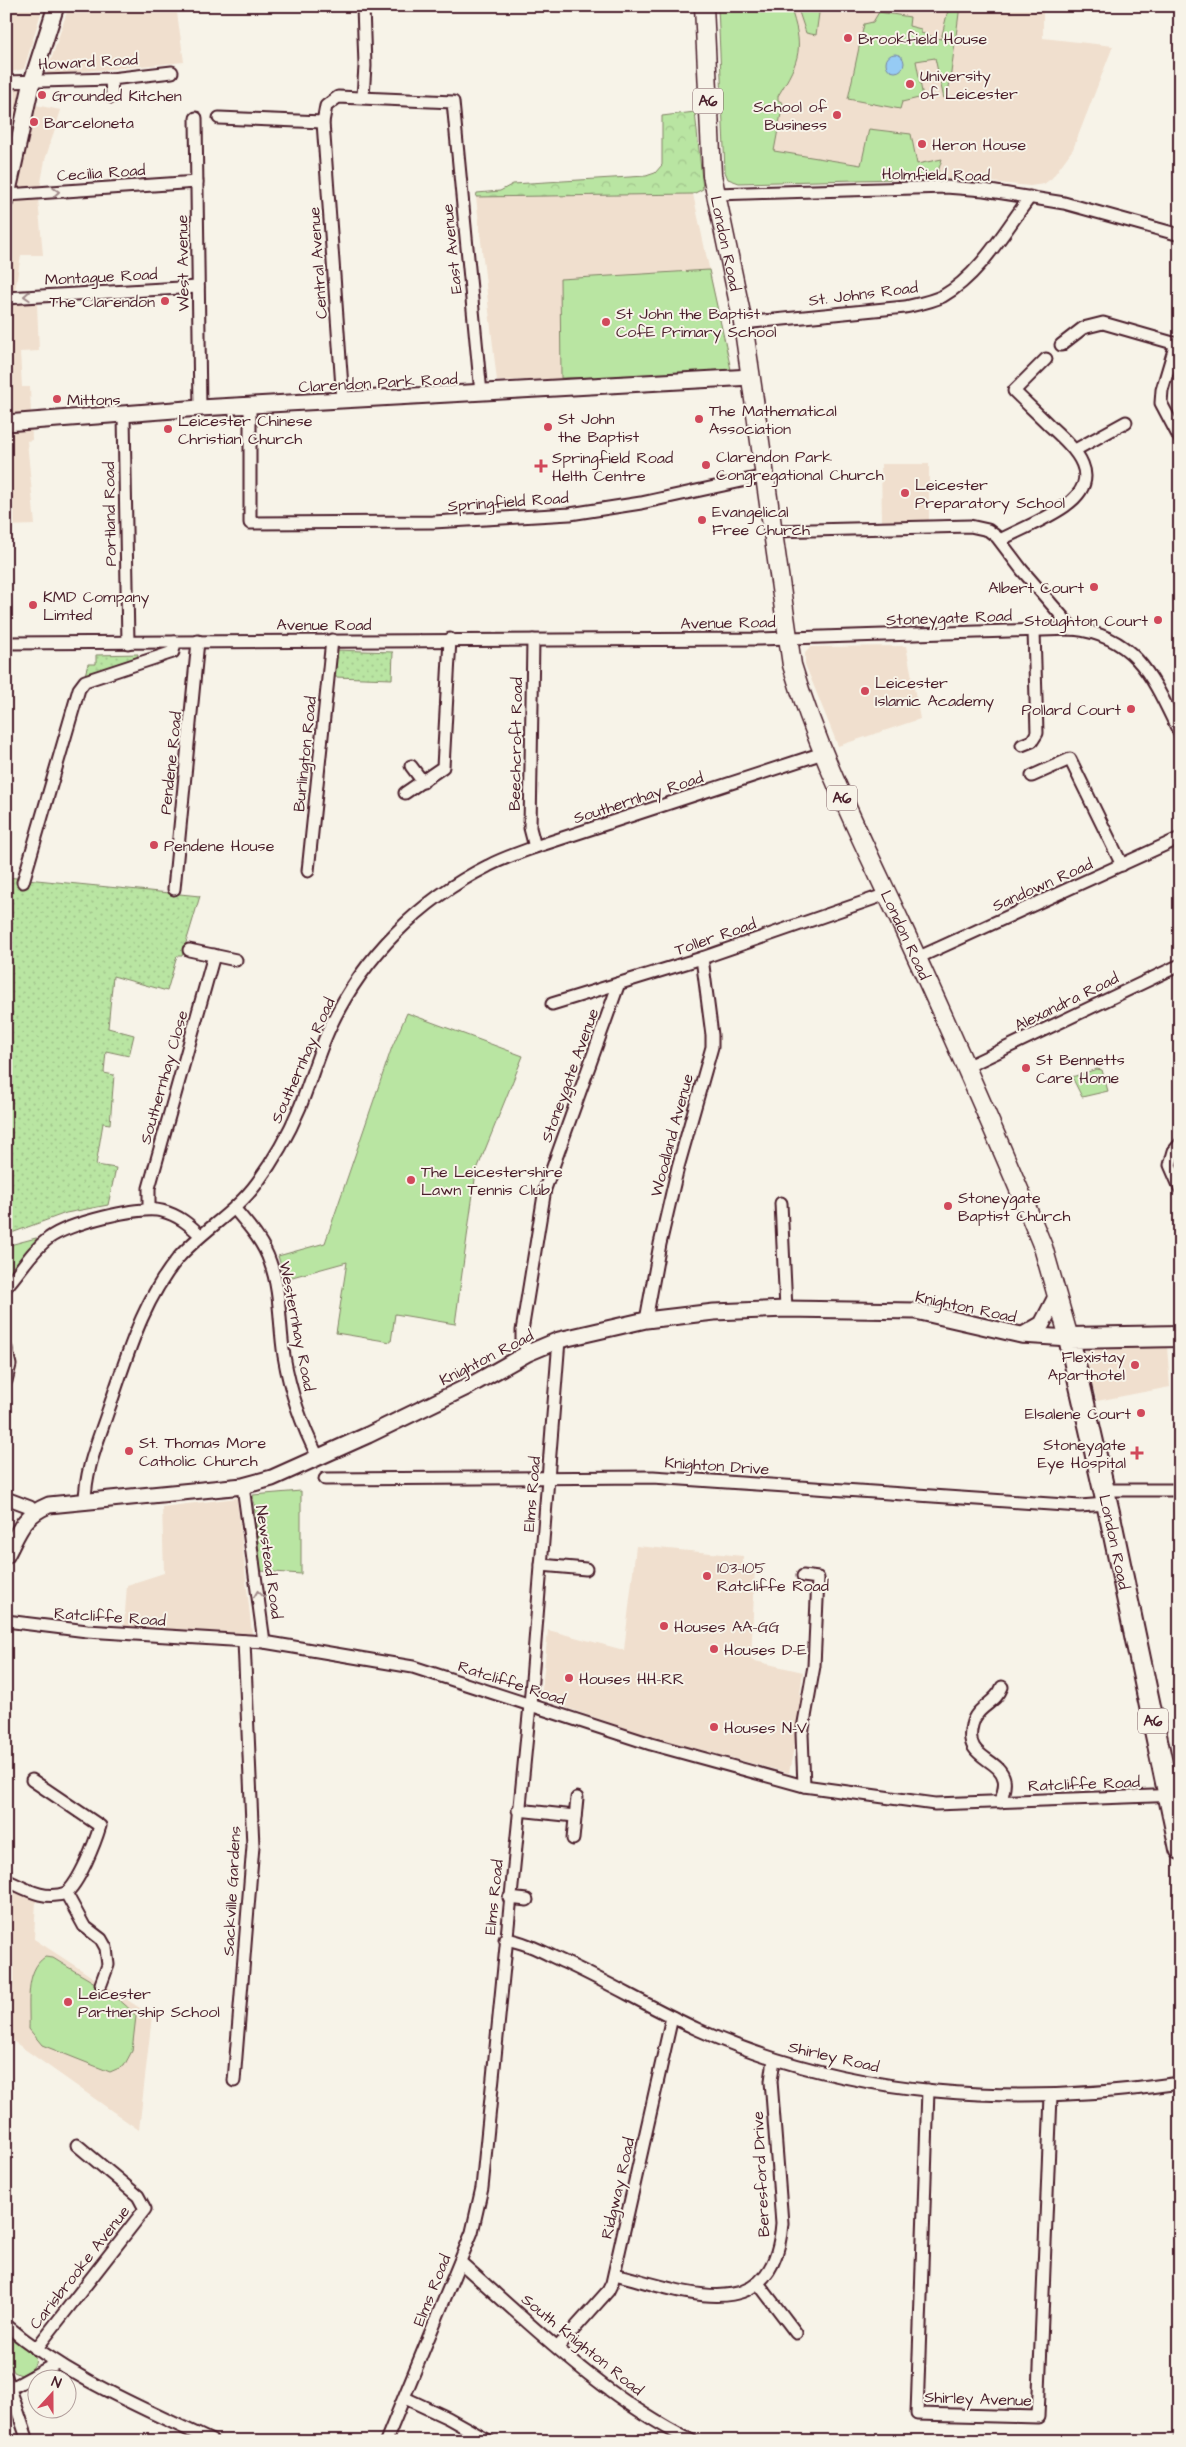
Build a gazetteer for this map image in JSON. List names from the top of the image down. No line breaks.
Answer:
{"streets":{"highway":["A6","London Road"],"street":["Howard Road","Cecilia Road","Holmfield Road","East Avenue","West Avenue","Central Avenue","Montague Road","St. Johns Road","Clarendon Park Road","Springfield Road","Portland Road","Stoneygate Road","Avenue Road","Beechcroft Road","Burlington Road","Pendene Road","Southernhay Road","Sandown Road","Toller Road","Alexandra Road","Stoneygate Avenue","Southernhay Close","Woodland Avenue","Knighton Road","Westernhay Road","Knighton Drive","Elms Road","Newstead Road","Ratcliffe Road","Sackville Gardens","Shirley Road","Beresford Drive","Ridgway Road","Carisbrooke Avenue","South Knighton Road","Shirley Avenue"]},"crossings":[["Cecilia Road","West Avenue"],["Holmfield Road","London Road"],["Holmfield Road","St. Johns Road"],["London Road","St. Johns Road"],["London Road","Clarendon Park Road"],["London Road","Springfield Road"],["London Road","Stoneygate Road"],["London Road","Avenue Road"],["London Road","Southernhay Road"],["London Road","Sandown Road"],["London Road","Toller Road"],["London Road","Alexandra Road"],["London Road","Knighton Road"],["London Road","Knighton Drive"],["London Road","Ratcliffe Road"],["East Avenue","Clarendon Park Road"],["West Avenue","Montague Road"],["West Avenue","Clarendon Park Road"],["Central Avenue","Clarendon Park Road"],["Clarendon Park Road","Springfield Road"],["Clarendon Park Road","Portland Road"],["Portland Road","Avenue Road"],["Stoneygate Road","Avenue Road"],["Avenue Road","Beechcroft Road"],["Avenue Road","Burlington Road"],["Avenue Road","Pendene Road"],["Beechcroft Road","Southernhay Road"],["Southernhay Road","Knighton Road"],["Southernhay Road","Westernhay Road"],["Toller Road","Stoneygate Avenue"],["Toller Road","Woodland Avenue"],["Stoneygate Avenue","Knighton Road"],["Woodland Avenue","Knighton Road"],["Knighton Road","Westernhay Road"],["Knighton Road","Elms Road"],["Knighton Road","Newstead Road"],["Knighton Drive","Elms Road"],["Elms Road","Ratcliffe Road"],["Elms Road","Shirley Road"],["Elms Road","South Knighton Road"],["Newstead Road","Ratcliffe Road"],["Ratcliffe Road","Sackville Gardens"],["Shirley Road","Beresford Drive"],["Shirley Road","Ridgway Road"],["Shirley Road","Shirley Avenue"],["Ridgway Road","South Knighton Road"]],"one_way":["Cecilia Road","Montague Road","Newstead Road"],"places":{"other":["Brookfield House","University of Leicester","Grounded Kitchen","School of Business","Barceloneta","Heron House","The Clarendon","St John the Baptist CofE Primary School","Mittons","The Mathematical Association","St John the Baptist","Leicester Chinese Christian Church","Clarendon Park Congregational Church","Leicester Preparatory School","Evangelical Free Church","Albert Court","KMD Company Limted","Stoughton Court","Leicester Islamic Academy","Pollard Court","Pendene House","St Bennetts Care Home","The Leicestershire Lawn Tennis Club","Stoneygate Baptist Church","Flexistay Aparthotel","Elsalene Court","St. Thomas More Catholic Church","103-105 Ratcliffe Road","Houses AA-GG","Houses D-E","Houses HH-RR","Houses N-V","Leicester Partnership School"],"health":["Springfield Road Helth Centre","Stoneygate Eye Hospital"]},"north":"top"}
